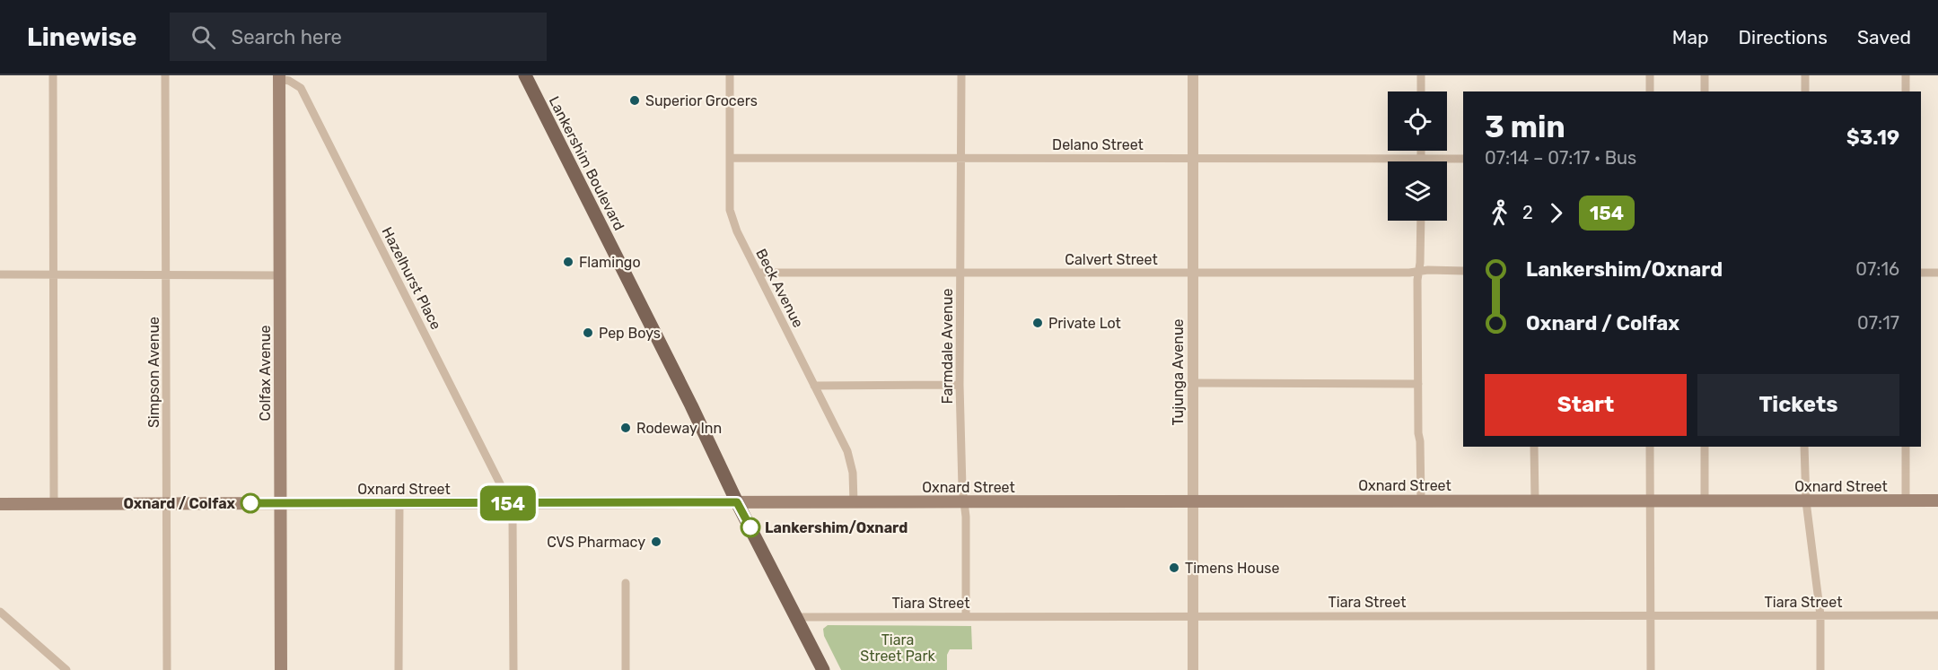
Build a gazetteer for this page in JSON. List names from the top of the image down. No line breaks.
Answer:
{"streets":{"main road":["Lankershim Boulevard","Colfax Avenue","Oxnard Street"],"street":["Delano Street","Calvert Street","Hazelhurst Place","Beck Avenue","Farmdale Avenue","Simpson Avenue","Tujunga Avenue","Tiara Street"]},"crossings":[["Delano Street","Beck Avenue"],["Delano Street","Farmdale Avenue"],["Delano Street","Tujunga Avenue"],["Lankershim Boulevard","Oxnard Street"],["Lankershim Boulevard","Tiara Street"],["Calvert Street","Beck Avenue"],["Calvert Street","Farmdale Avenue"],["Calvert Street","Tujunga Avenue"],["Hazelhurst Place","Colfax Avenue"],["Hazelhurst Place","Oxnard Street"],["Beck Avenue","Oxnard Street"],["Farmdale Avenue","Oxnard Street"],["Farmdale Avenue","Tiara Street"],["Simpson Avenue","Oxnard Street"],["Tujunga Avenue","Oxnard Street"],["Tujunga Avenue","Tiara Street"],["Colfax Avenue","Oxnard Street"]],"parks":["Tiara Street Park"],"places":["Superior Grocers","Flamingo","Private Lot","Pep Boys","Rodeway Inn","Oxnard / Colfax","Lankershim/Oxnard","CVS Pharmacy","Timens House"],"lines":["bus line 154"],"page":{"header":"Linewise","search":"Search here","nav":["Map","Directions","Saved"],"on_map":"154","heading":["3 min","07:14 – 07:17 · Bus","$3.19"],"legs":["2","154"],"list":[{"name":"Lankershim/Oxnard","value":"07:16"},{"name":"Oxnard / Colfax","value":"07:17"}],"buttons":["Start","Tickets"]}}
